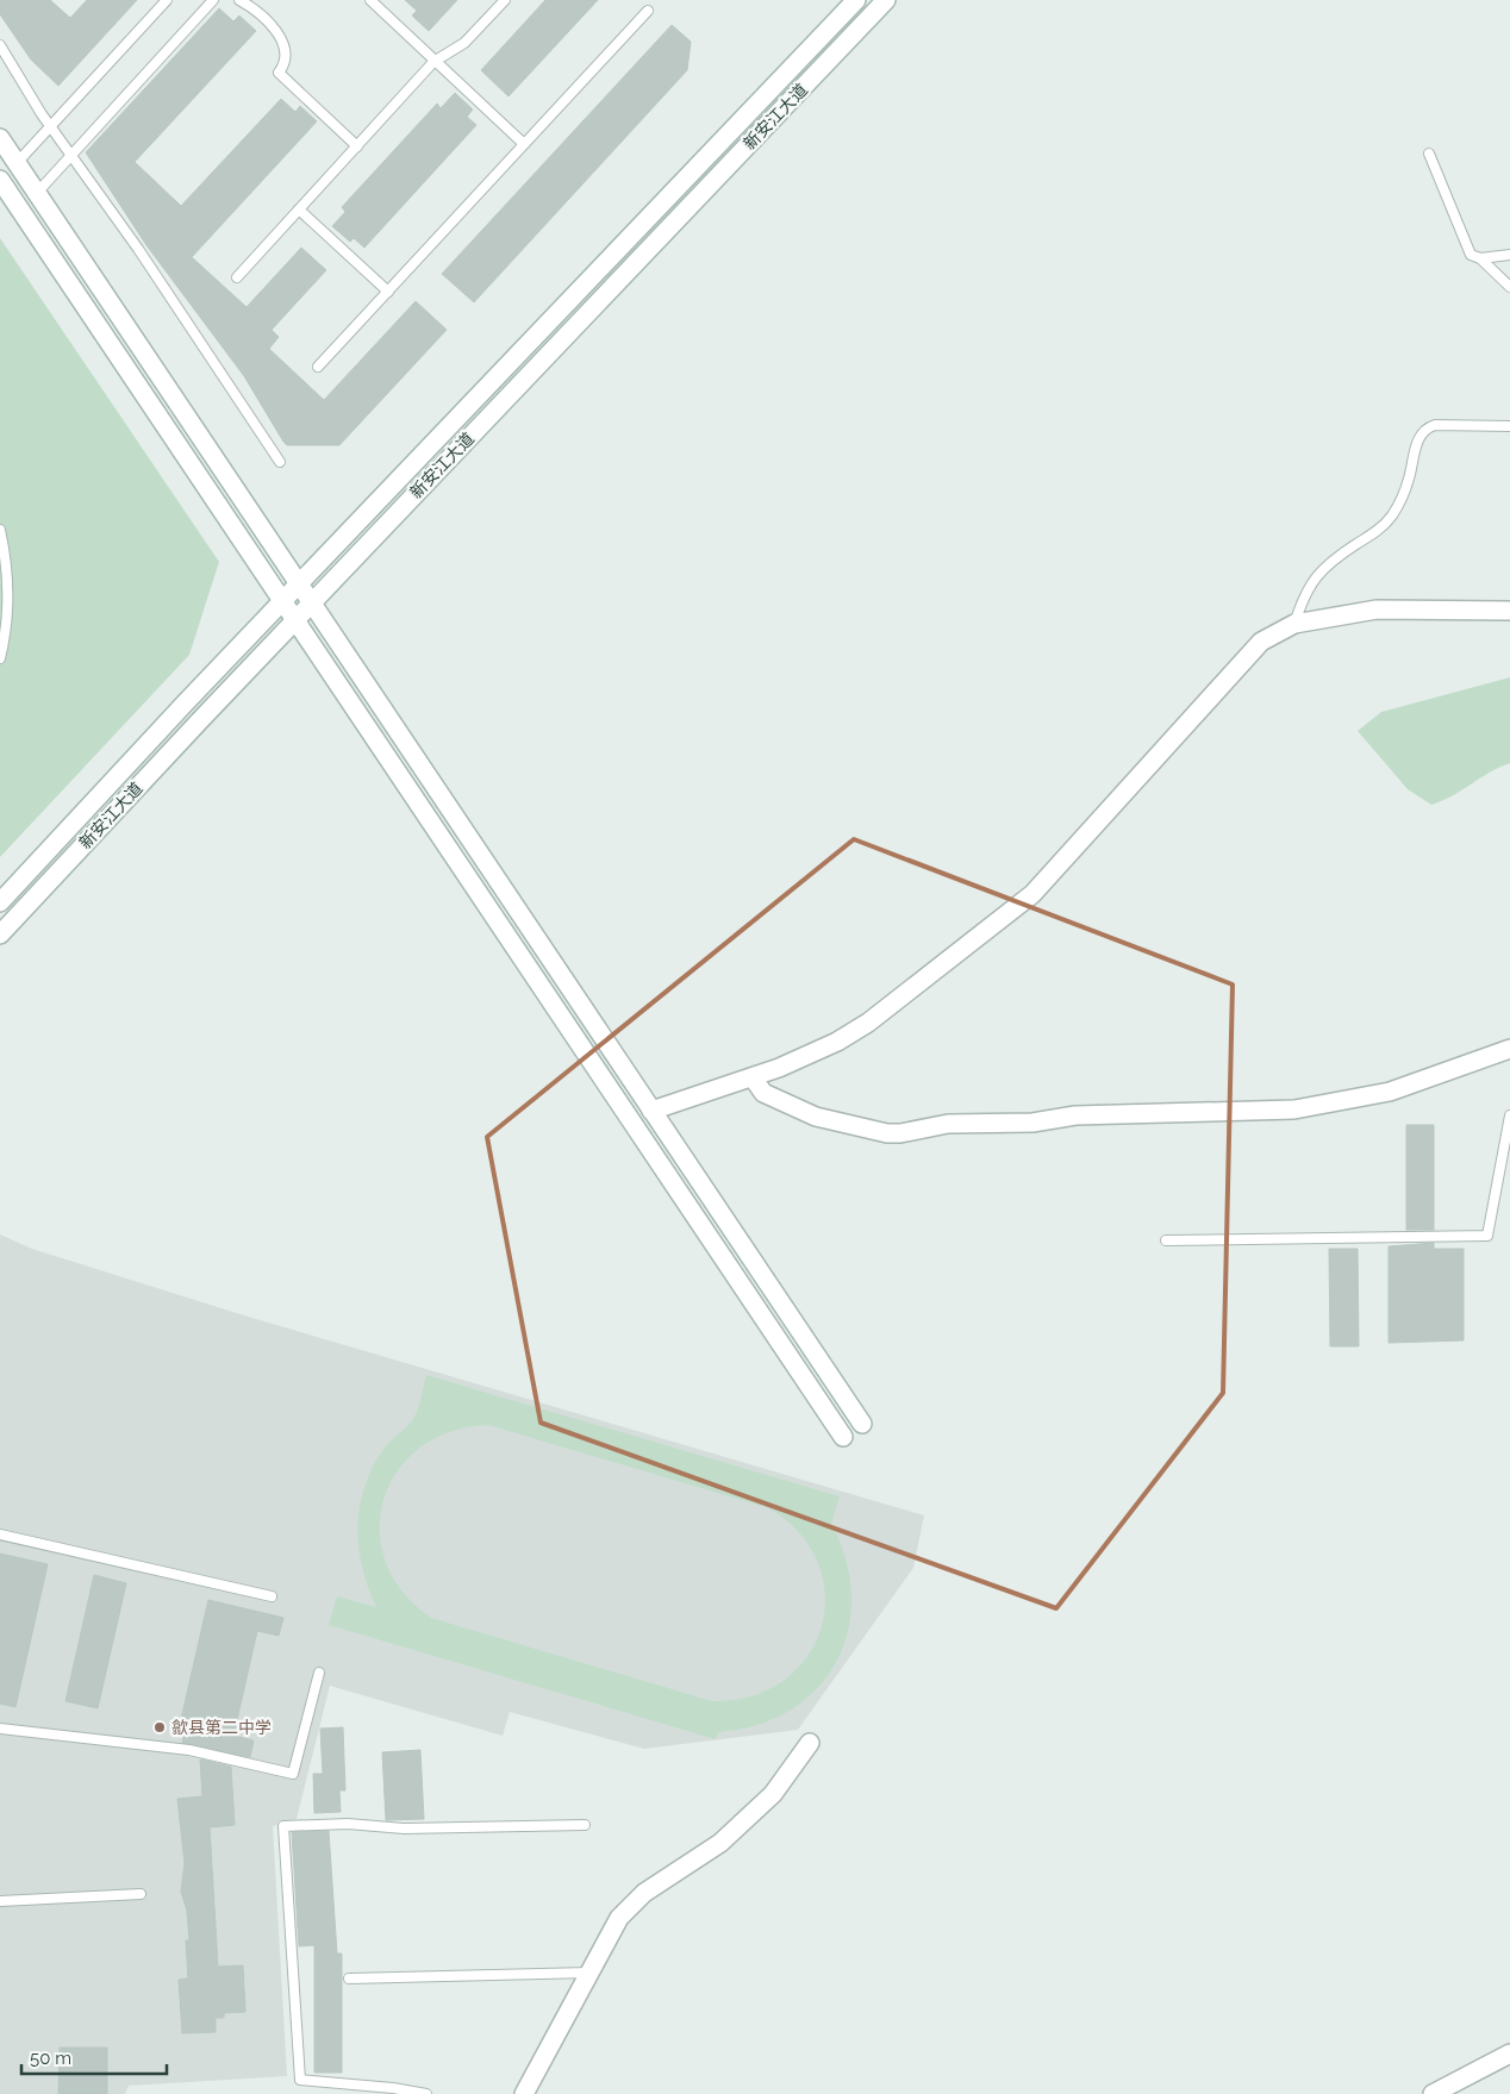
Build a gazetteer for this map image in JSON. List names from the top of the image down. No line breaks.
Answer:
{"streets":{"street":["新安江大道"]},"places":["歙县第二中学"],"scale_bar":"50 m"}
